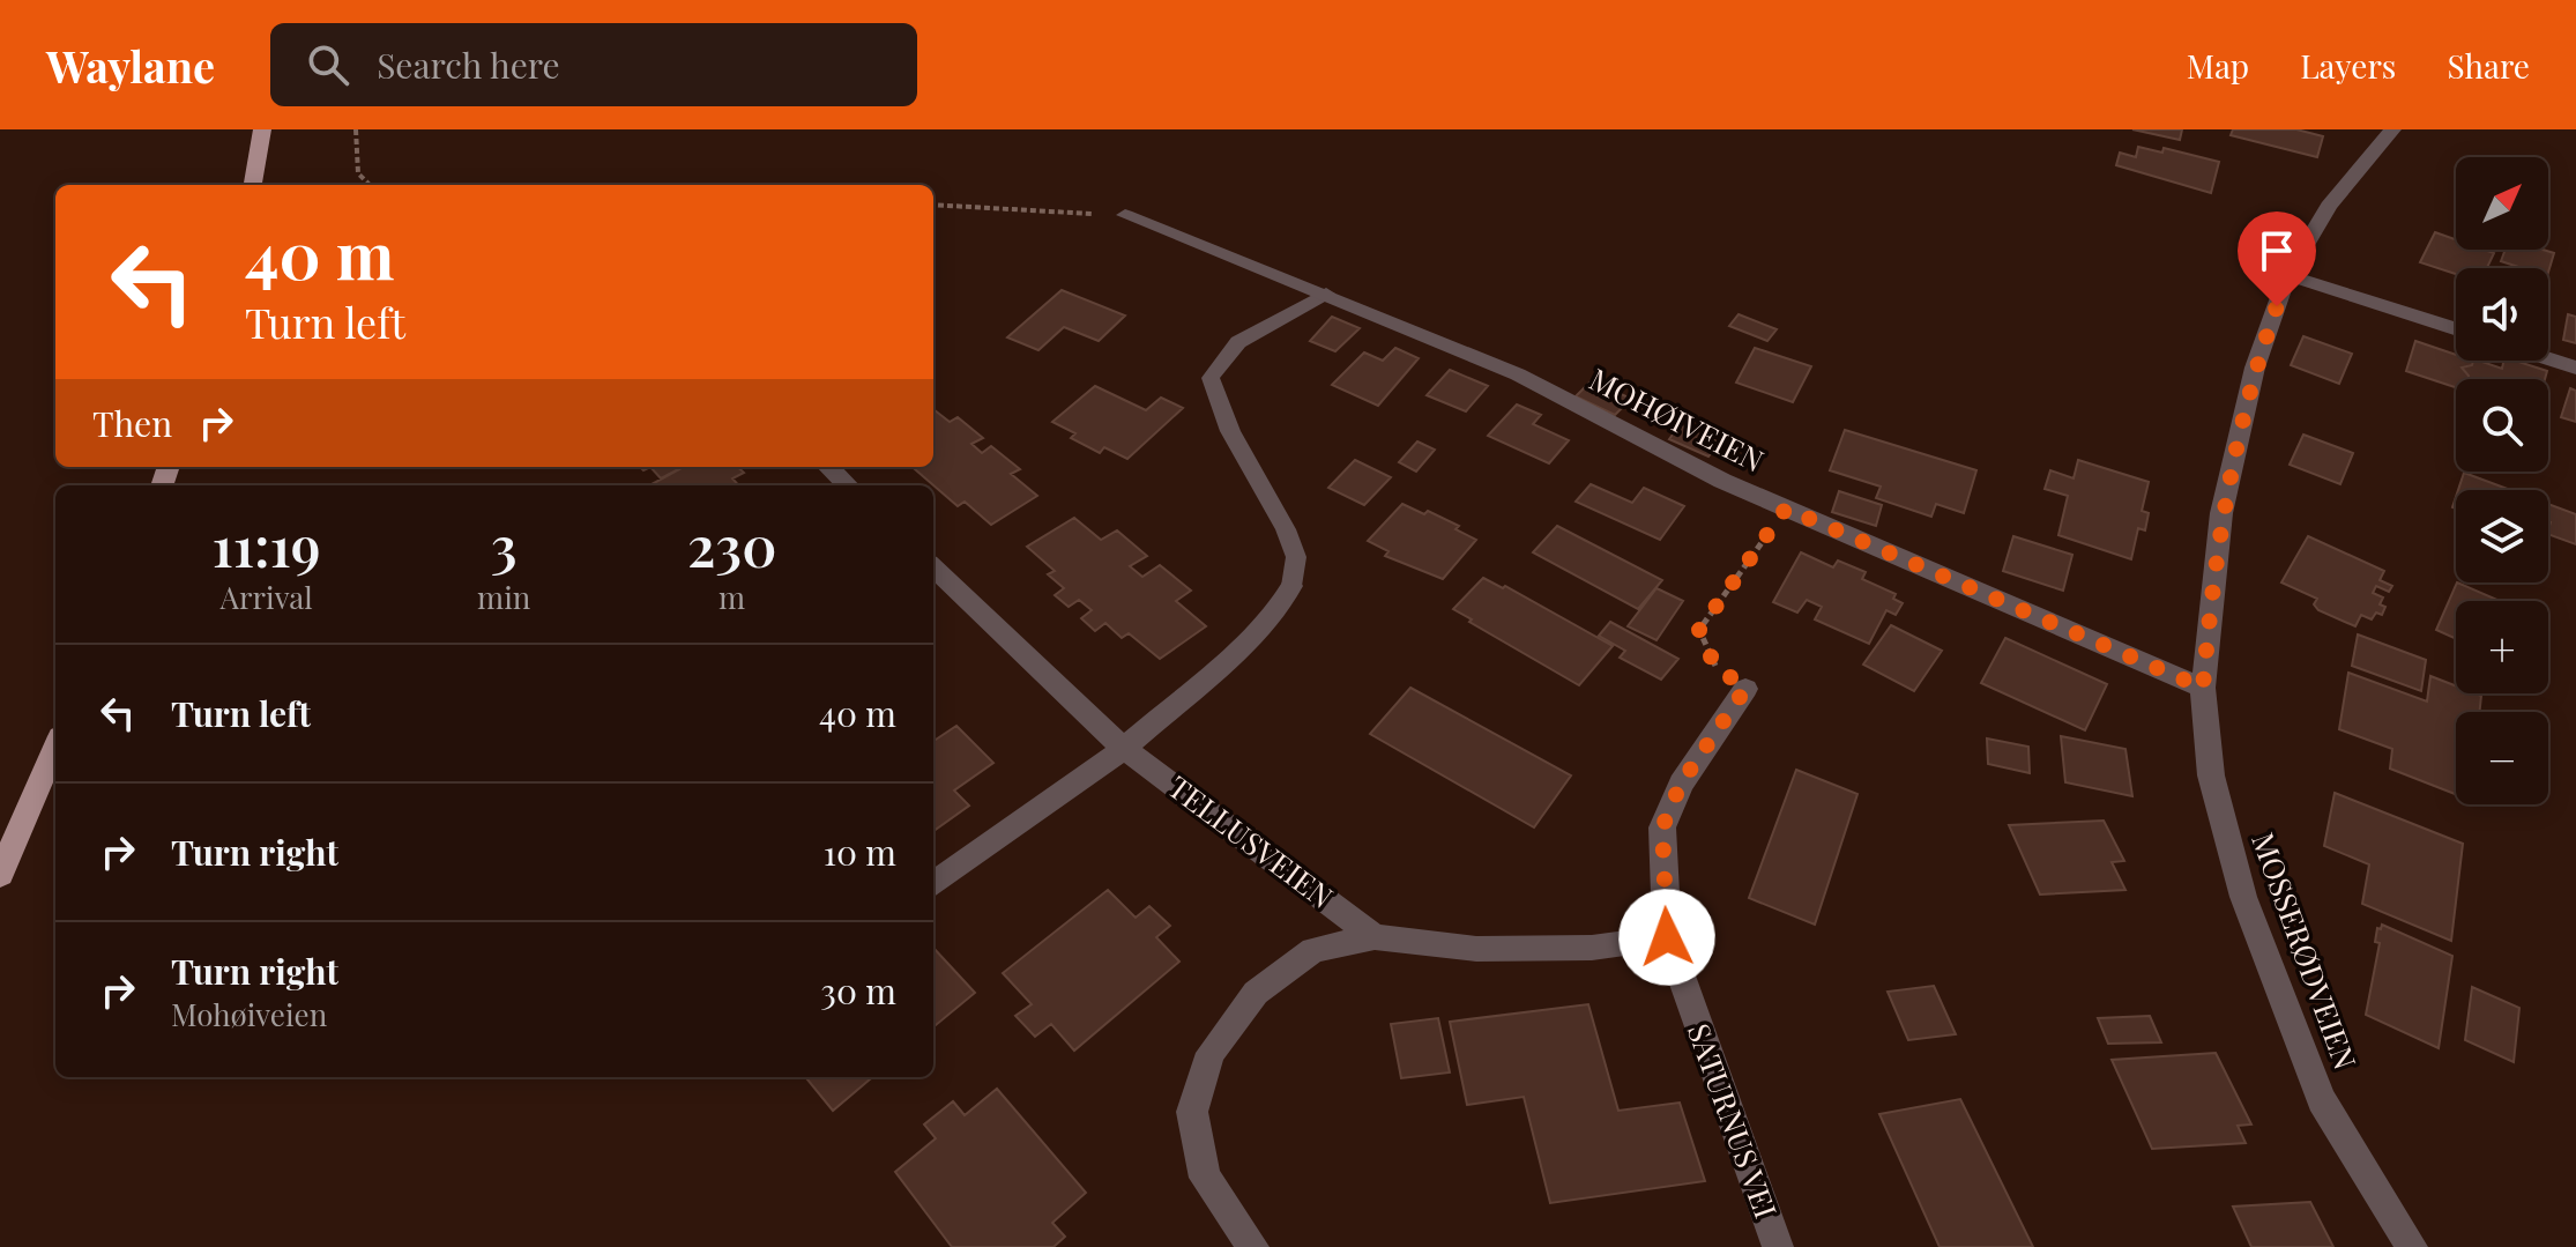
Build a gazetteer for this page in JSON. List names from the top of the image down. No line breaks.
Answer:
{"streets":{"street":["MOHØIVEIEN","TELLUSVEIEN","MOSSERØDVEIEN","SATURNUS VEI"]},"crossings":[["MOHØIVEIEN","MOSSERØDVEIEN"],["TELLUSVEIEN","SATURNUS VEI"]],"north":"top right","page":{"header":"Waylane","search":"Search here","nav":["Map","Layers","Share"],"map_buttons":["+","−"],"turn":["40 m","Turn left"],"then":"Then","eta":["11:19","Arrival","3","min","230","m"],"list":[{"name":"Turn left","value":"40 m"},{"name":"Turn right","value":"10 m"},{"name":"Turn right","note":"Mohøiveien","value":"30 m"}]}}
